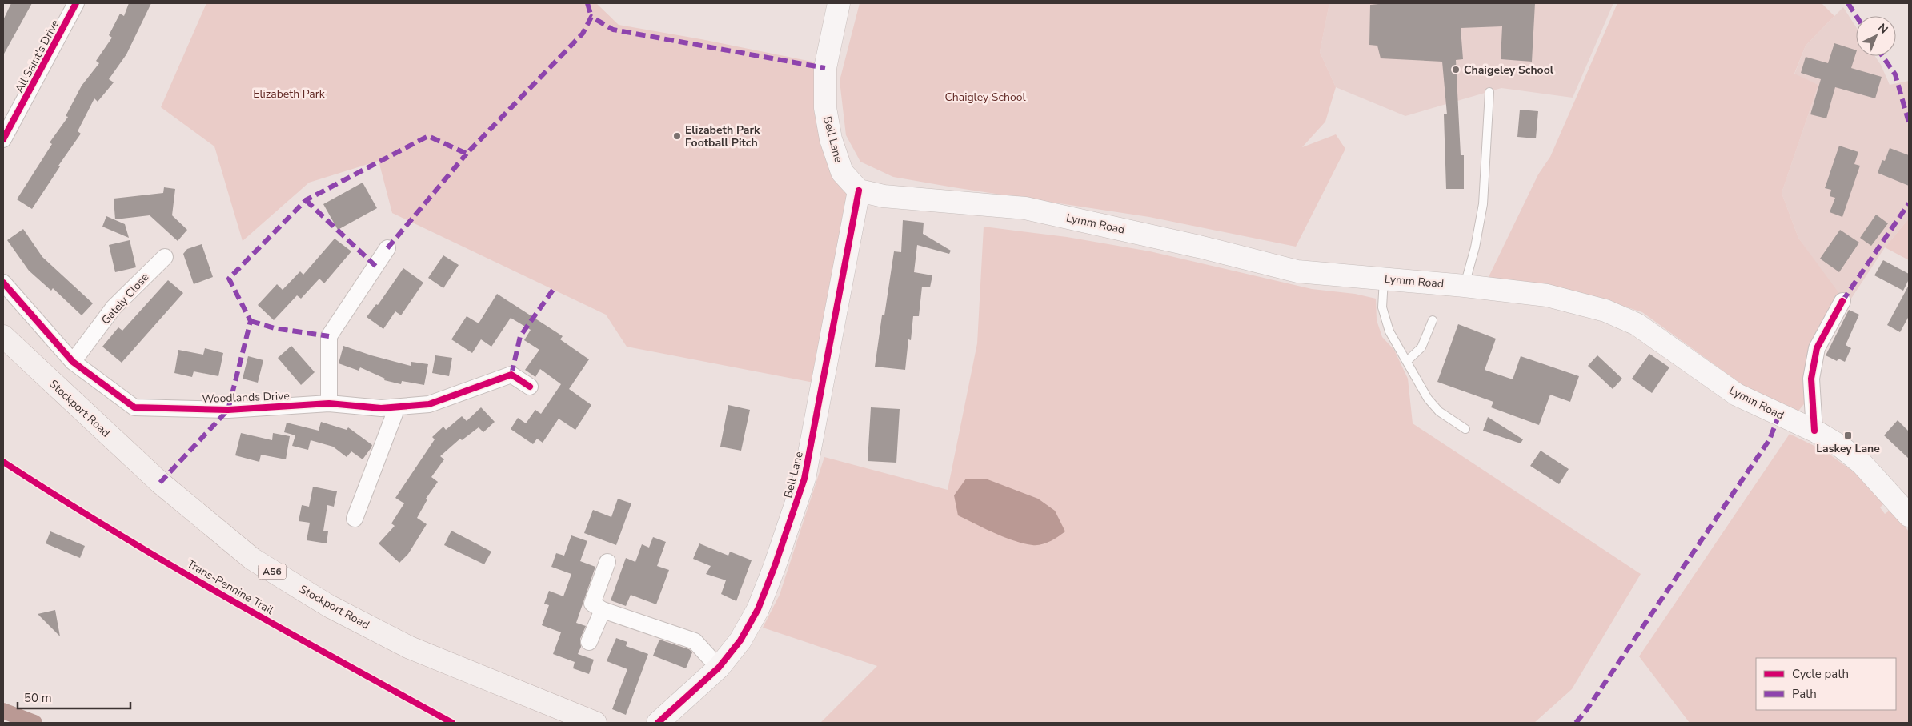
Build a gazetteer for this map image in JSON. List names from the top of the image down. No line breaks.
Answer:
{"streets":{"main road":["Bell Lane","Lymm Road","Stockport Road","A56"],"street":["All Saint's Drive","Gately Close","Woodlands Drive"],"cycle path":["Trans-Pennine Trail"]},"crossings":[["Bell Lane","Lymm Road"],["Gately Close","Woodlands Drive"]],"parks":["Elizabeth Park","Chaigley School"],"places":{"other":["Chaigeley School","Elizabeth Park Football Pitch"],"transit":["Laskey Lane"]},"legend":["Cycle path","Path"],"scale_bar":"50 m","north":"top right"}
